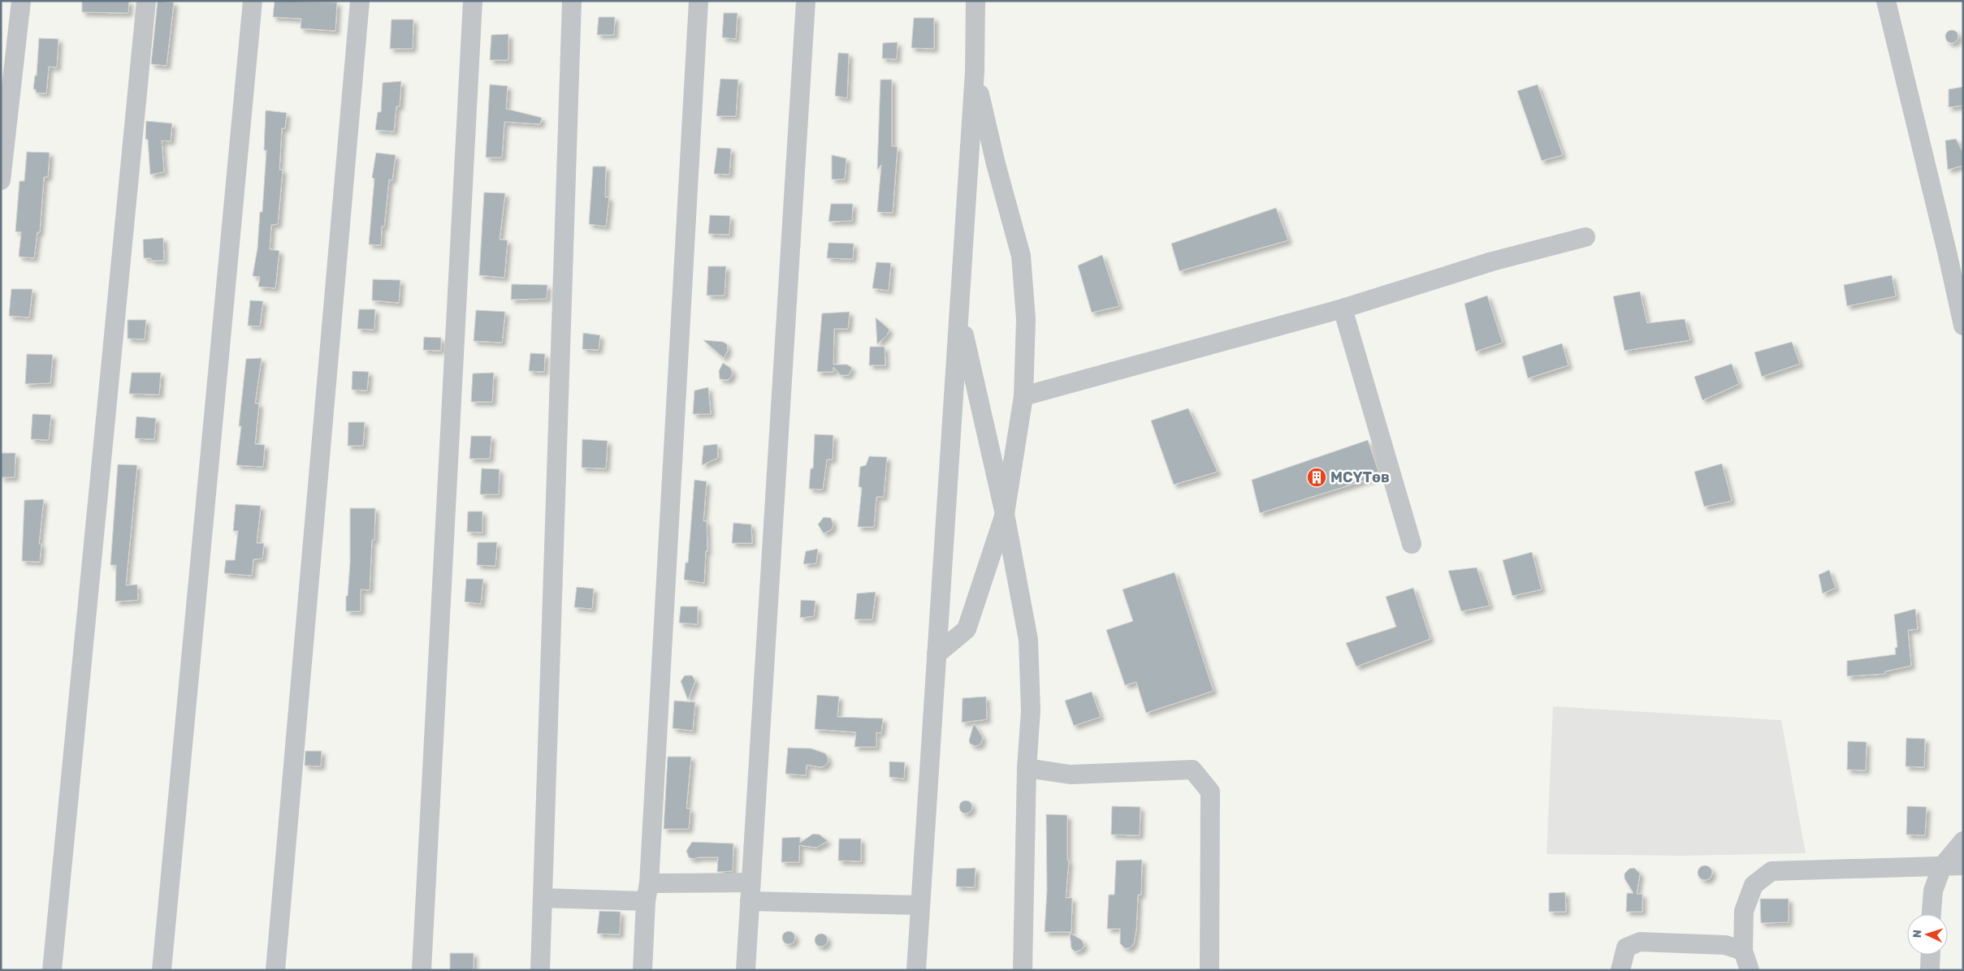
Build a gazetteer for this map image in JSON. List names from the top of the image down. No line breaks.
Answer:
{"places":{"building":["МСҮТөв"]},"north":"left"}
